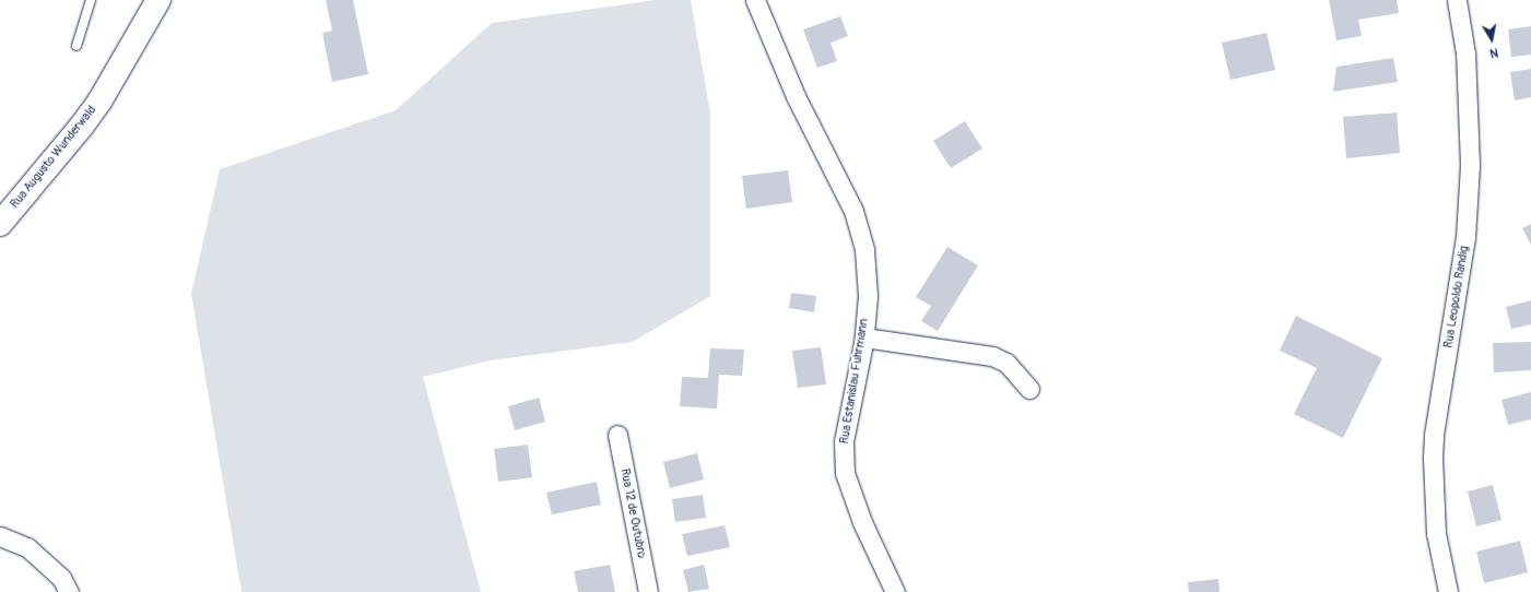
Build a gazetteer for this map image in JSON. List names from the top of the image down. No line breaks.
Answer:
{"streets":{"main road":["Rua Augusto Wunderwald"],"street":["Rua Leopoldo Randig","Rua Estanislau Fuhrmann","Rua 12 de Outubro"]},"north":"bottom"}
